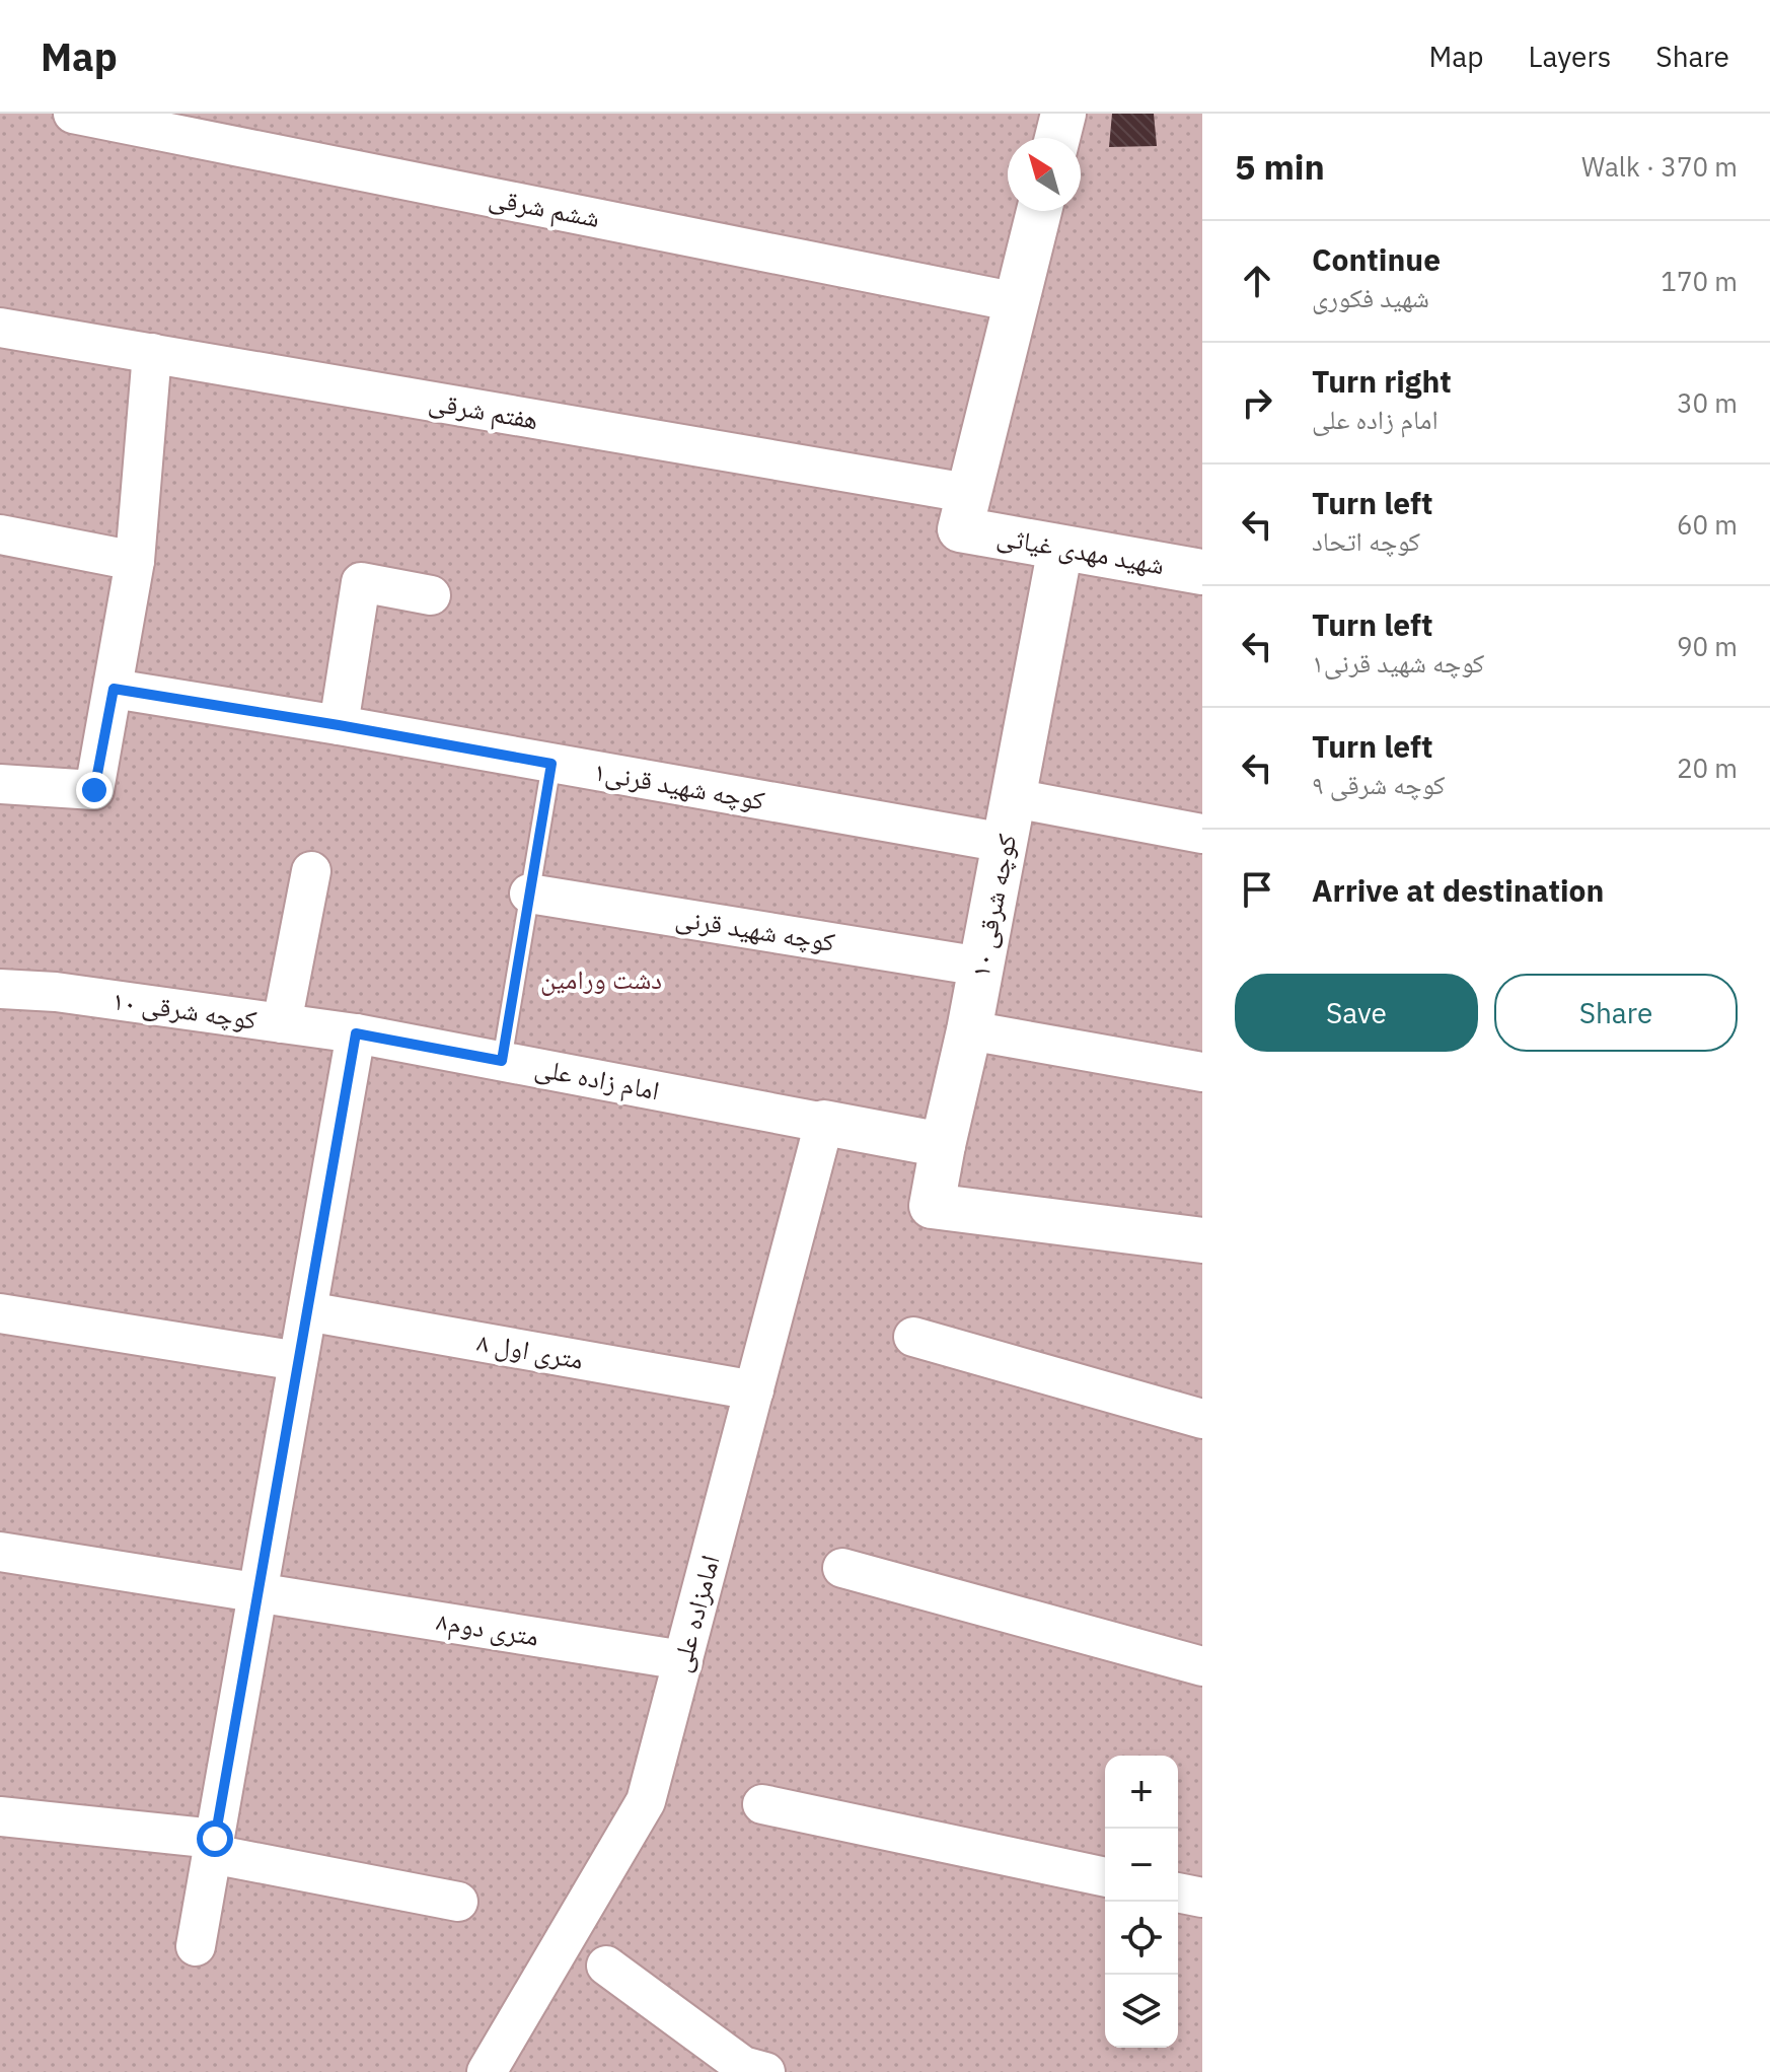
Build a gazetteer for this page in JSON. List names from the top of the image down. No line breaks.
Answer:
{"streets":{"street":["ششم شرقی","هفتم شرقی","شهید مهدی غیاثی","کوچه شهید قرنی۱","کوچه شرقی ۱۰","کوچه شهید قرنی","امام زاده علی","۸ متری اول","امامزاده علی","متری دوم۸"]},"crossings":[["هفتم شرقی","شهید مهدی غیاثی"],["شهید مهدی غیاثی","کوچه شرقی ۱۰"],["کوچه شهید قرنی۱","کوچه شرقی ۱۰"],["کوچه شرقی ۱۰","کوچه شهید قرنی"],["کوچه شرقی ۱۰","امام زاده علی"],["امام زاده علی","امامزاده علی"],["۸ متری اول","امامزاده علی"],["امامزاده علی","متری دوم۸"]],"parks":["دشت ورامین"],"north":"top left","page":{"header":"Map","nav":["Map","Layers","Share"],"heading":["5 min","Walk · 370 m"],"list":[["Continue","شهید فکوری","170 m"],["Turn right","امام زاده علی","30 m"],["Turn left","کوچه اتحاد","60 m"],["Turn left","کوچه شهید قرنی۱","90 m"],["Turn left","کوچه شرقی ۹","20 m"],"Arrive at destination"],"buttons":["Save","Share"],"map_buttons":["+","−"]}}
